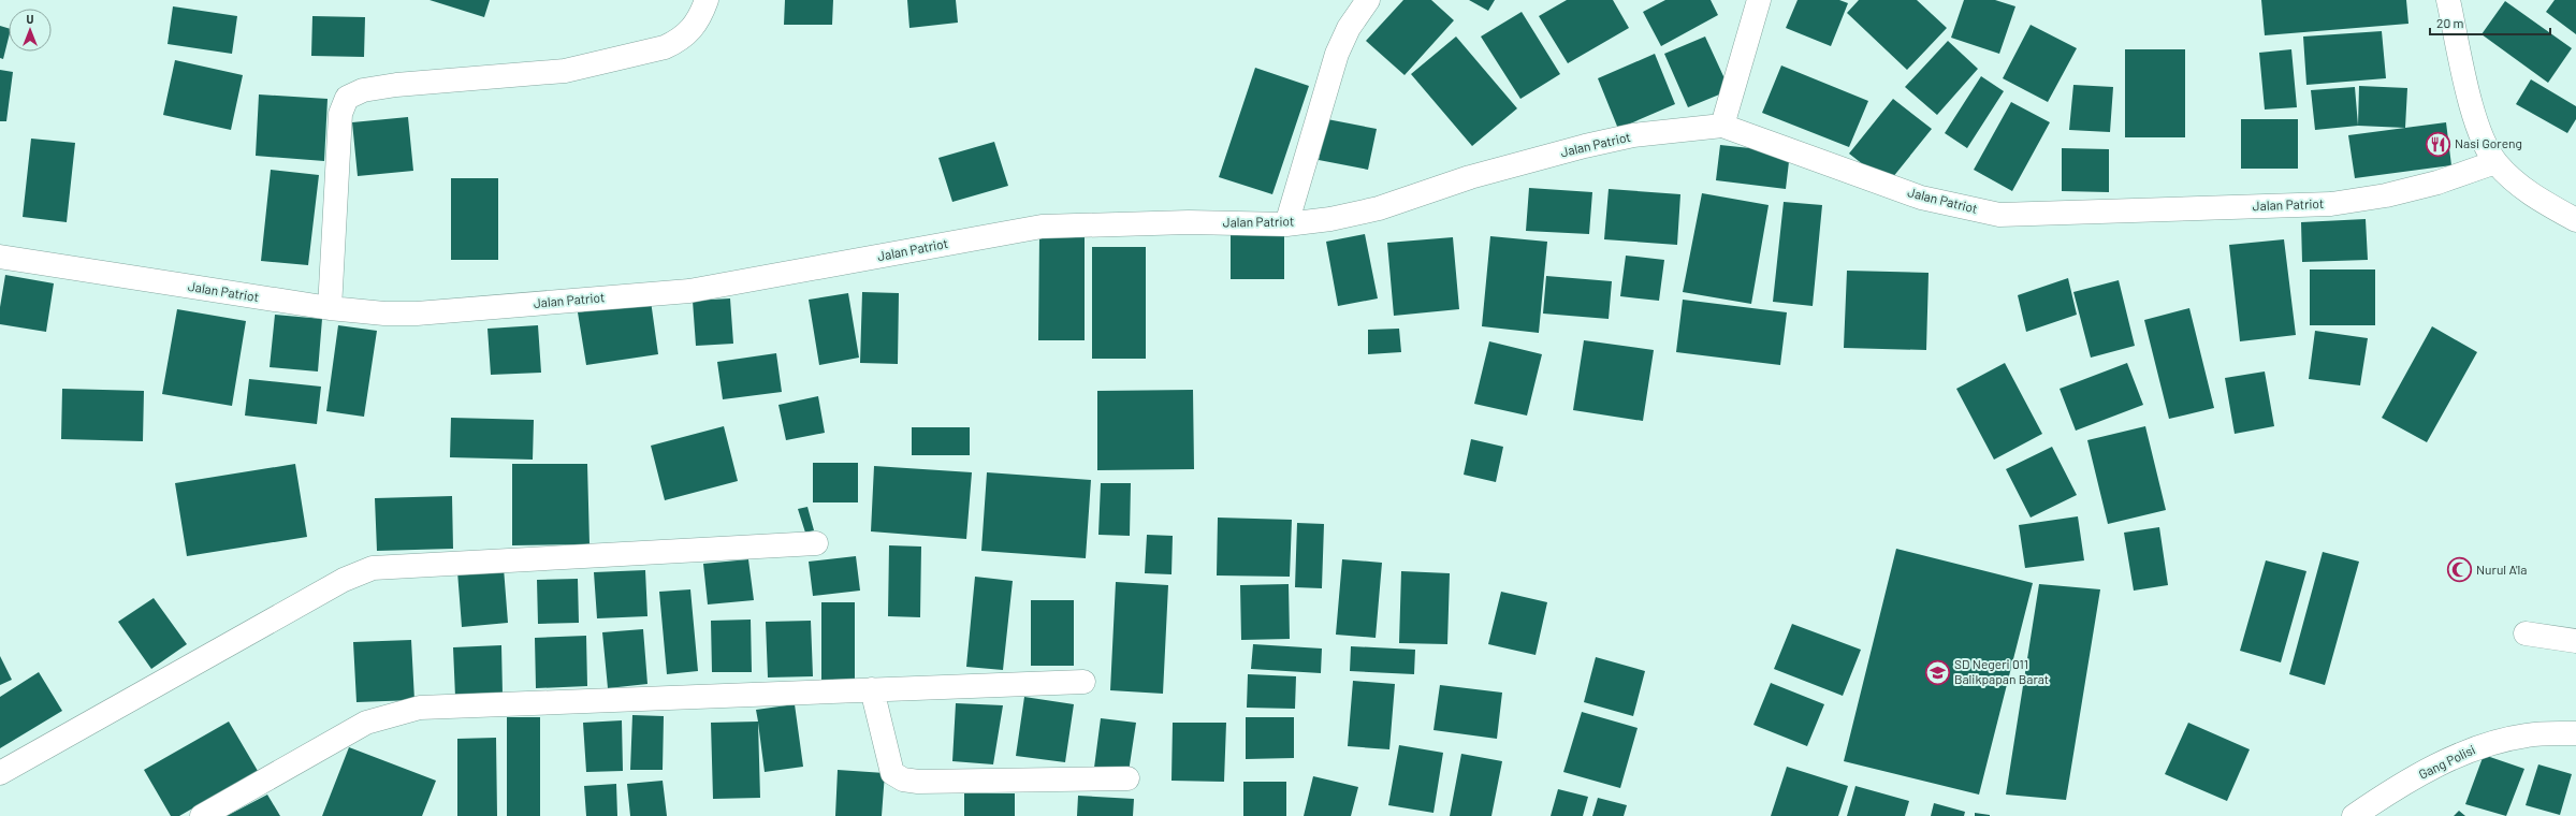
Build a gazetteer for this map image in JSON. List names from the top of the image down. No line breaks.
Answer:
{"streets":{"street":["Jalan Patriot","Gang Polisi"]},"places":{"restaurant":["Nasi Goreng"],"mosque":["Nurul A'la"],"school or university":["SD Negeri 011 Balikpapan Barat"]},"scale_bar":"20 m","north":"top"}
